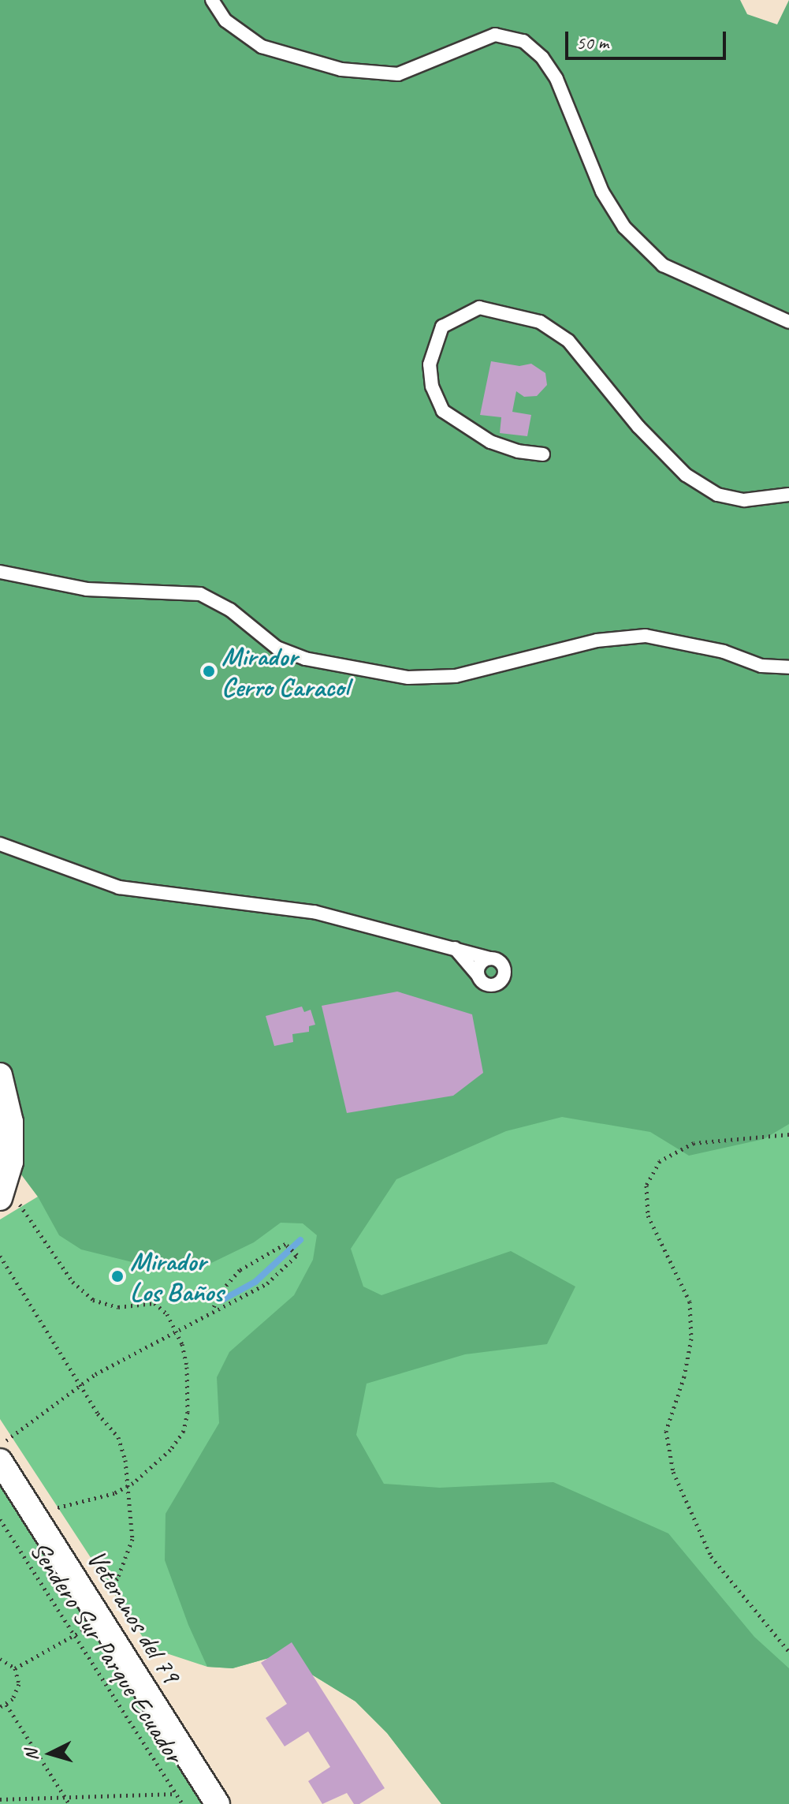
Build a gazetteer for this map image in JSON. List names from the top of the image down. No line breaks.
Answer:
{"streets":{"street":["Veteranos del 79"],"path":["Sendero Sur Parque Ecuador"]},"places":["Mirador Cerro Caracol","Mirador Los Baños"],"scale_bar":"50 m","north":"left"}
